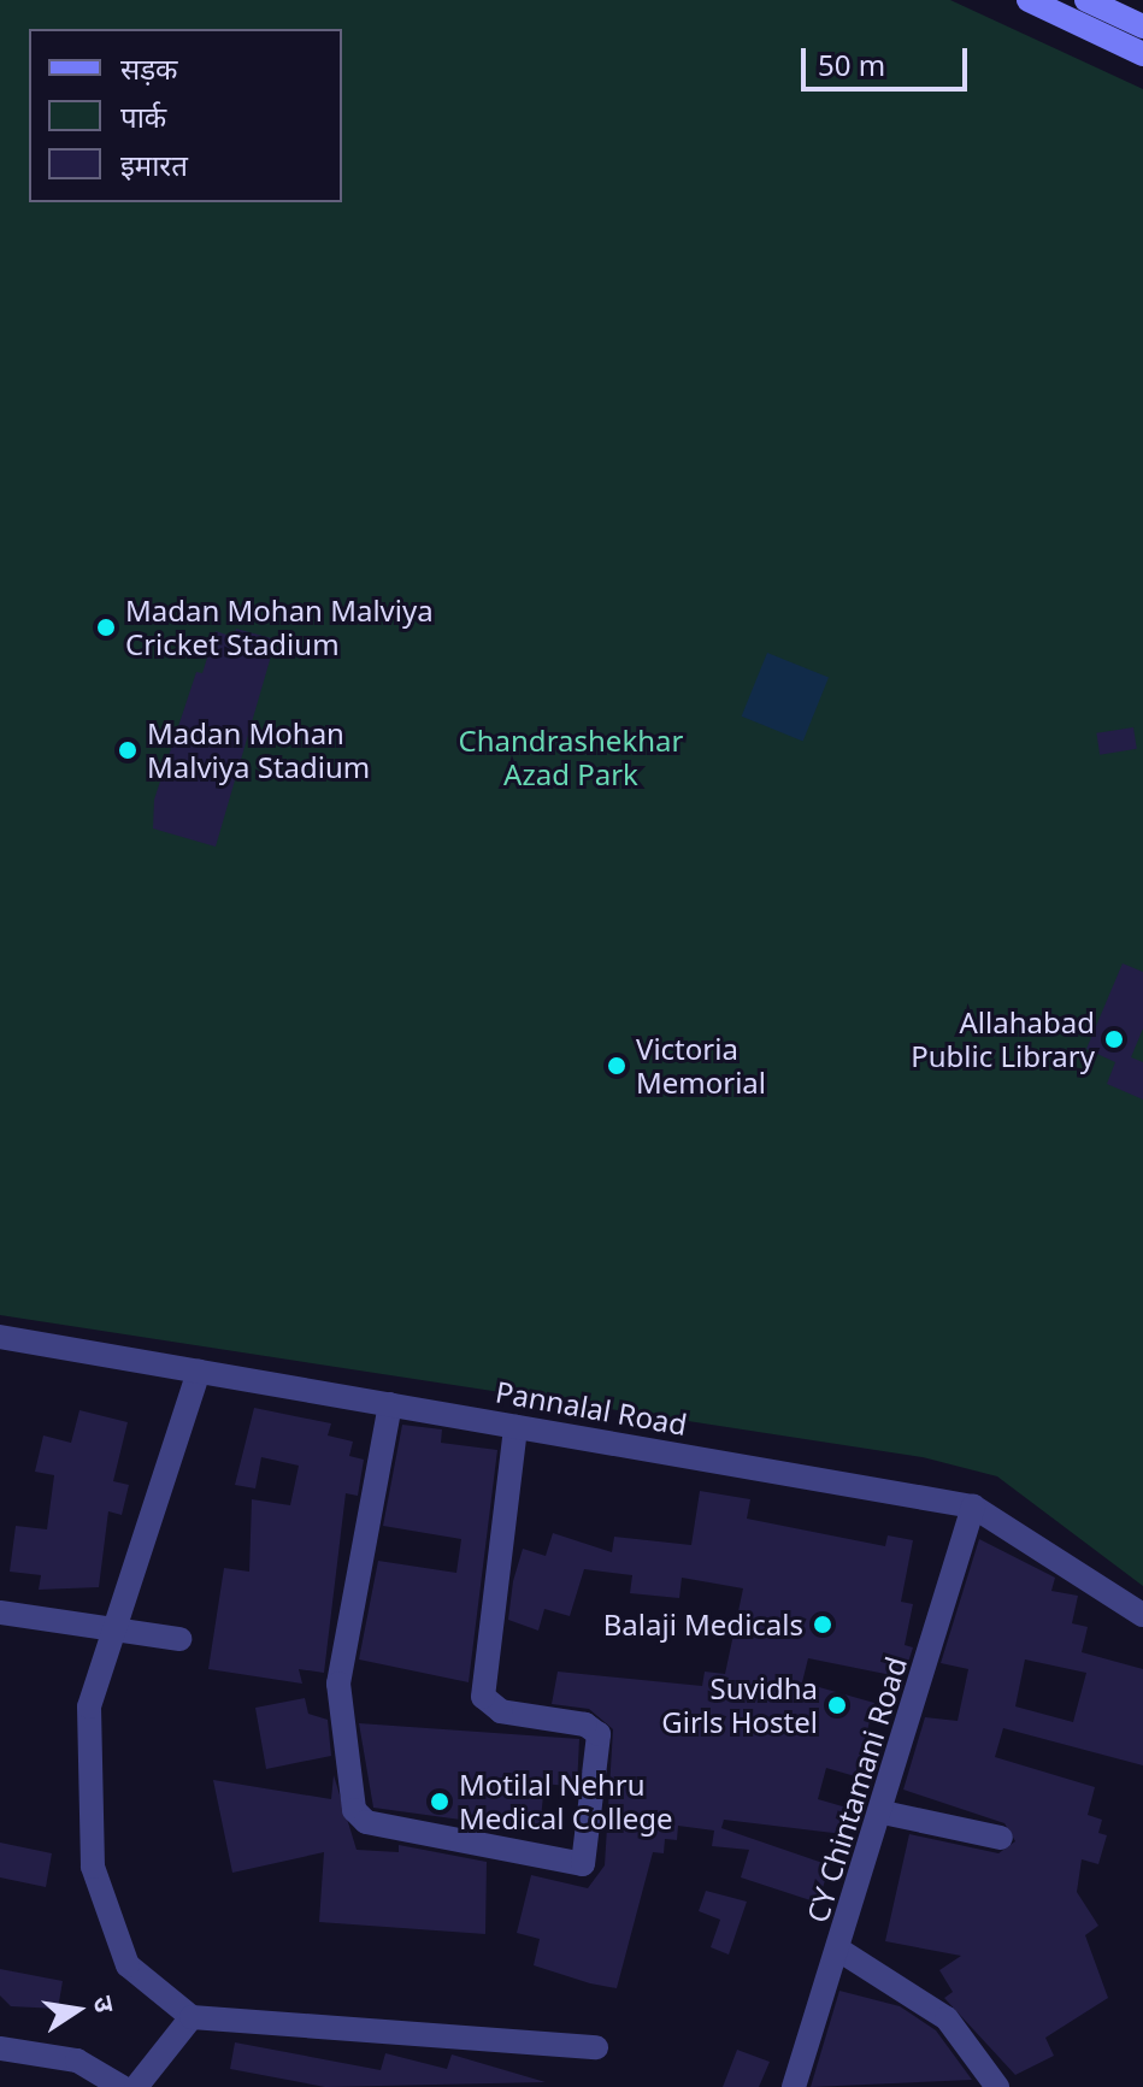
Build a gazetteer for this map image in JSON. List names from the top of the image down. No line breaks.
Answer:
{"streets":{"street":["Pannalal Road","CY Chintamani Road"]},"crossings":[["Pannalal Road","CY Chintamani Road"]],"parks":["Chandrashekhar Azad Park"],"places":["Madan Mohan Malviya Cricket Stadium","Madan Mohan Malviya Stadium","Allahabad Public Library","Victoria Memorial","Balaji Medicals","Suvidha Girls Hostel","Motilal Nehru Medical College"],"legend":["सड़क","पार्क","इमारत"],"scale_bar":"50 m","north":"right"}
